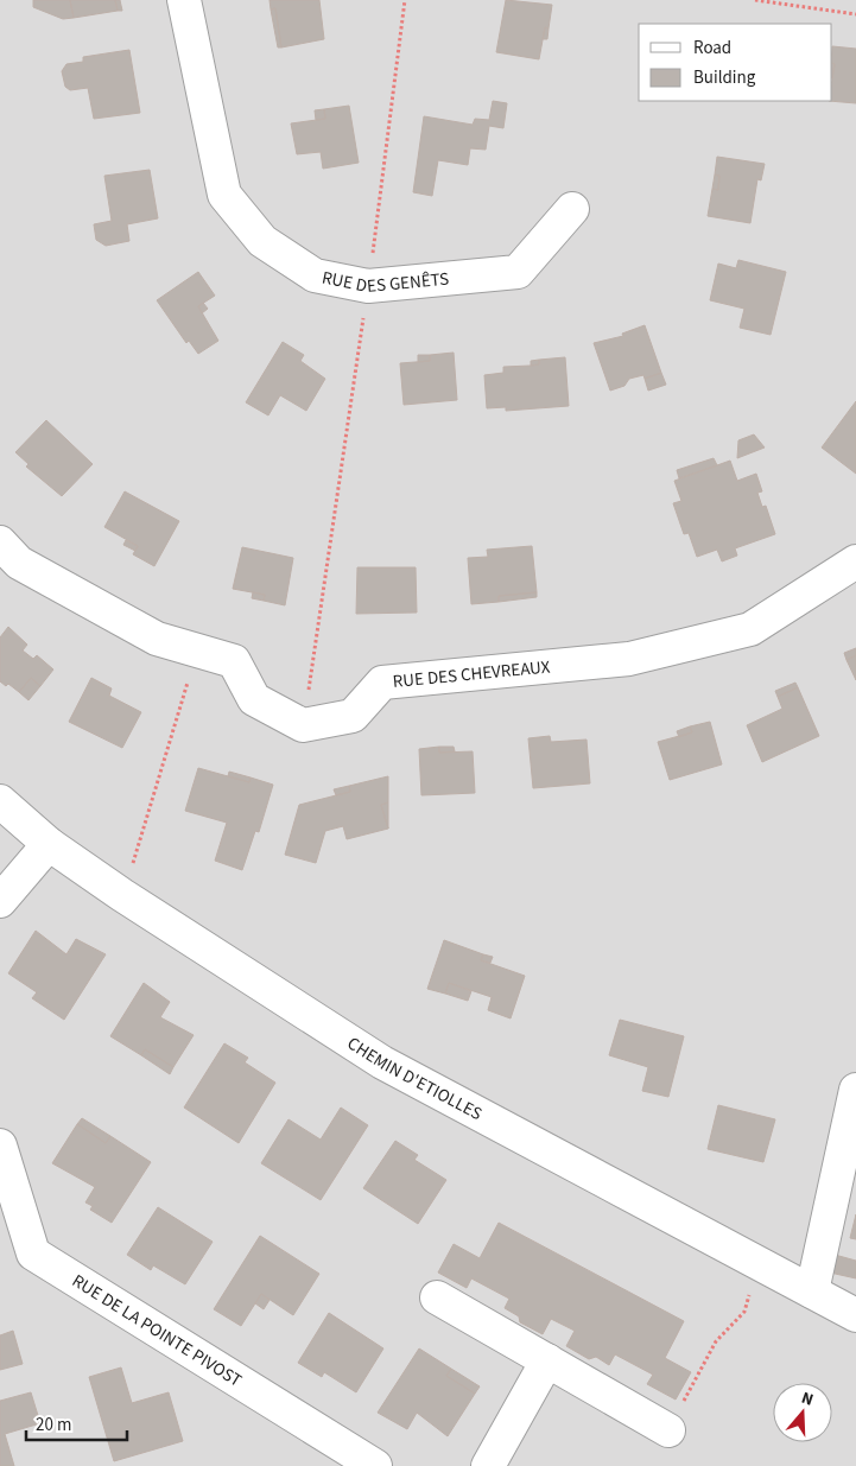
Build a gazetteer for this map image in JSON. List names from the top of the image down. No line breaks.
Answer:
{"streets":{"street":["RUE DES GENÊTS","RUE DES CHEVREAUX","CHEMIN D'ETIOLLES","RUE DE LA POINTE PIVOST"]},"legend":["Road","Building"],"scale_bar":"20 m","north":"top"}
